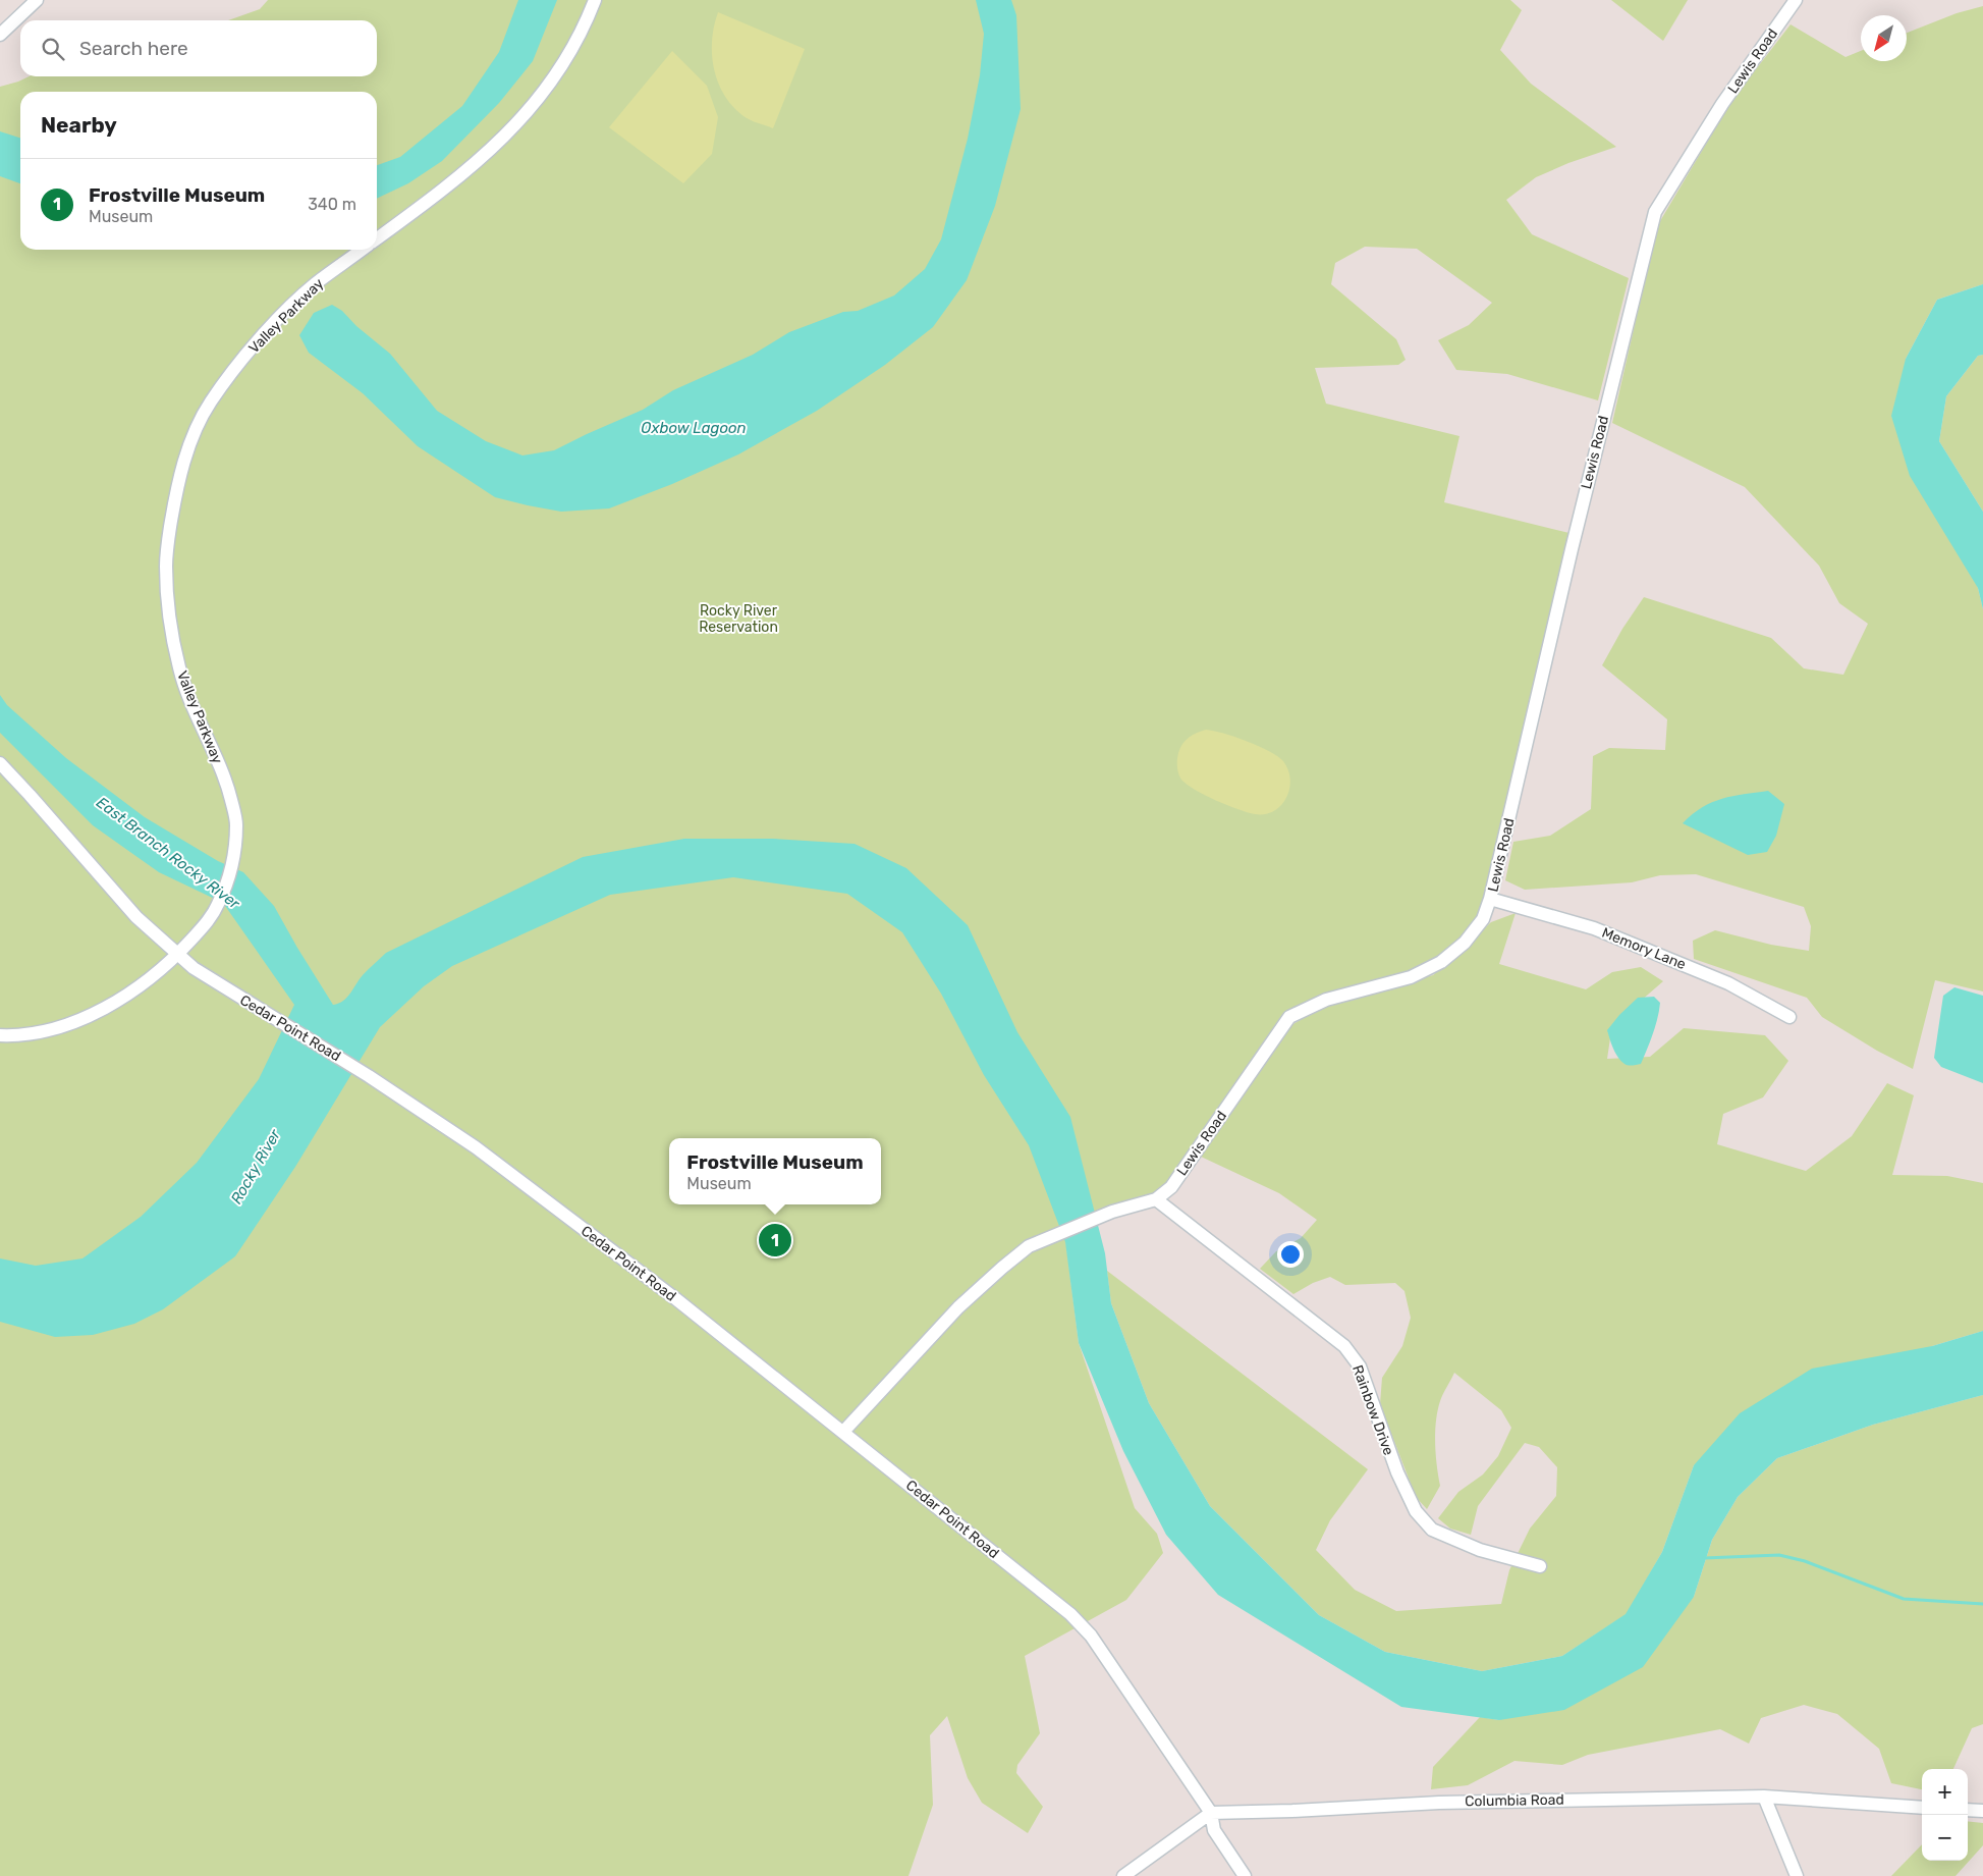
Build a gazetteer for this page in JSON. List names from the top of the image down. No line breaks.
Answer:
{"streets":{"street":["Lewis Road","Valley Parkway","Memory Lane","Cedar Point Road","Rainbow Drive","Columbia Road"]},"crossings":[["Lewis Road","Memory Lane"],["Lewis Road","Cedar Point Road"],["Lewis Road","Rainbow Drive"],["Valley Parkway","Cedar Point Road"],["Cedar Point Road","Columbia Road"]],"water":["Oxbow Lagoon","East Branch Rocky River","Rocky River"],"parks":["Rocky River Reservation"],"north":"bottom left","page":{"search":"Search here","heading":"Nearby","list":[{"mark":"1","name":"Frostville Museum","note":"Museum","value":"340 m"}],"popup":["Frostville Museum","Museum"],"pins":"1","map_buttons":["+","−"]}}
